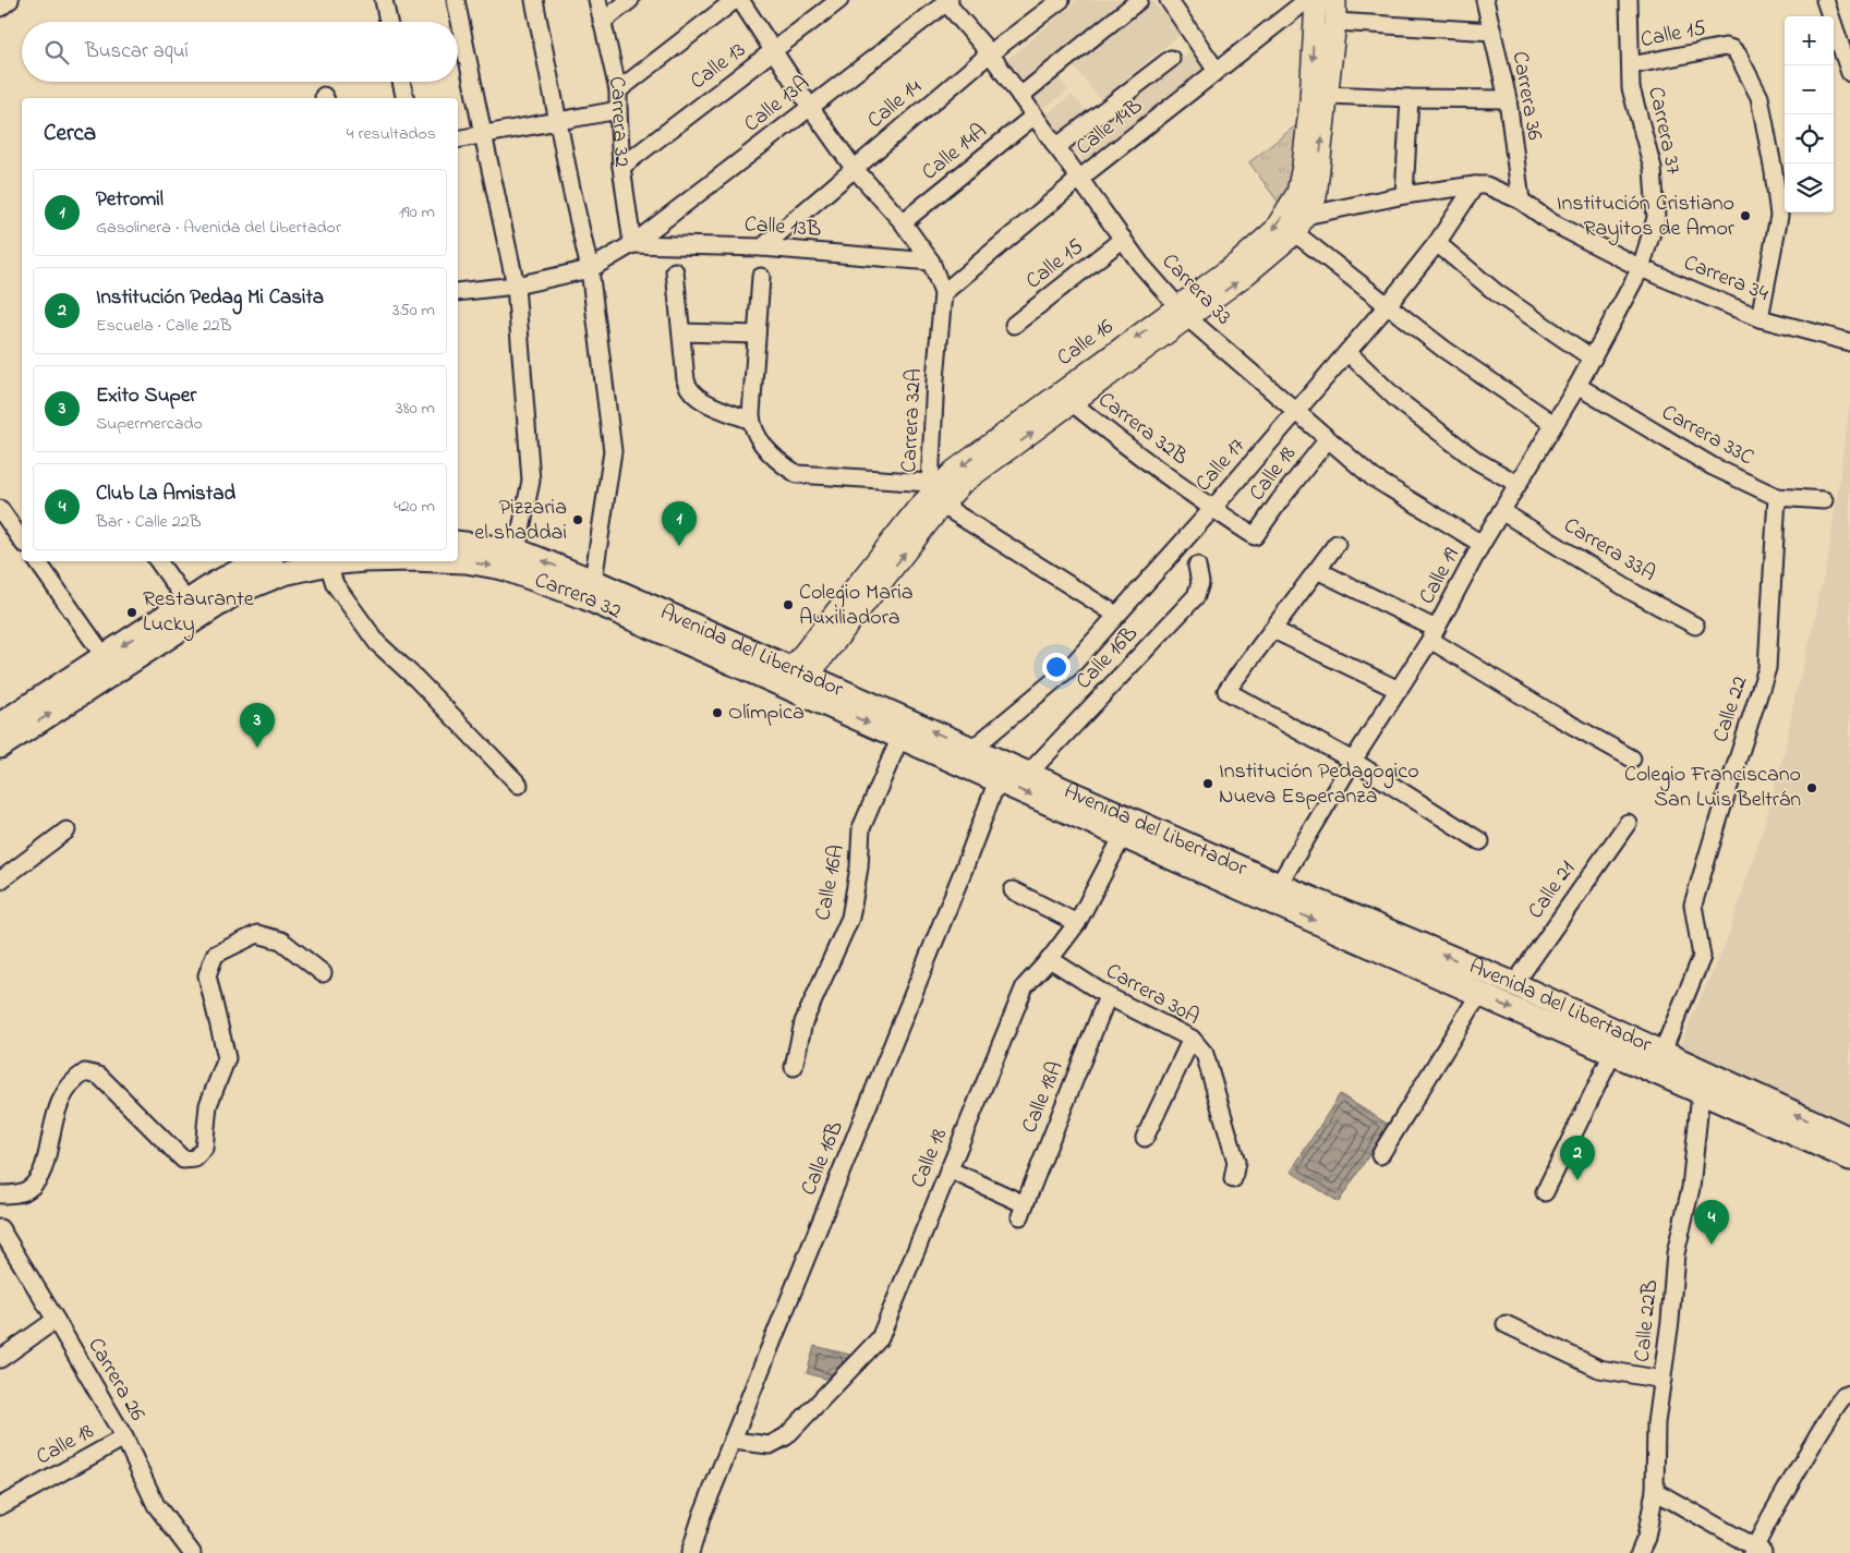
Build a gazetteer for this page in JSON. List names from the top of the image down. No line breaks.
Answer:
{"streets":{"main road":["Carrera 32","Avenida del Libertador"],"street":["Calle 15","Calle 13","Carrera 36","Calle 13A","Calle 14","Calle 14B","Carrera 37","Calle 14A","Calle 13B","Carrera 34","Carrera 33","Calle 16","Carrera 32A","Carrera 32B","Carrera 33C","Calle 17","Calle 18","Carrera 33A","Calle 19","Calle 16B","Calle 22","Calle 16A","Calle 21","Carrera 30A","Calle 18A","Calle 22B","Carrera 26"]},"crossings":[["Calle 15","Carrera 37"],["Calle 15","Carrera 34"],["Calle 15","Carrera 33"],["Calle 13","Carrera 32"],["Calle 13","Carrera 32A"],["Carrera 36","Carrera 34"],["Calle 13A","Carrera 32"],["Calle 13A","Calle 13B"],["Calle 13A","Carrera 33"],["Calle 13A","Carrera 32A"],["Calle 14","Calle 13B"],["Calle 14","Carrera 33"],["Calle 14","Carrera 32A"],["Carrera 32","Calle 13B"],["Carrera 32","Calle 16"],["Carrera 32","Avenida del Libertador"],["Calle 14B","Carrera 33"],["Calle 14B","Carrera 32A"],["Carrera 37","Carrera 34"],["Carrera 37","Calle 19"],["Calle 14A","Carrera 33"],["Calle 14A","Carrera 32A"],["Calle 13B","Carrera 32A"],["Carrera 34","Calle 17"],["Carrera 34","Calle 19"],["Carrera 33","Calle 16"],["Carrera 33","Calle 17"],["Carrera 33","Calle 18"],["Carrera 33","Calle 19"],["Calle 16","Carrera 32A"],["Calle 16","Carrera 32B"],["Calle 16","Avenida del Libertador"],["Carrera 32B","Calle 17"],["Carrera 32B","Calle 18"],["Carrera 33C","Calle 19"],["Carrera 33C","Calle 22"],["Calle 17","Avenida del Libertador"],["Calle 18","Avenida del Libertador"],["Calle 18","Calle 16B"],["Calle 18","Carrera 30A"],["Calle 18","Calle 18A"],["Calle 18","Carrera 26"],["Carrera 33A","Calle 19"],["Calle 19","Avenida del Libertador"],["Avenida del Libertador","Calle 16B"],["Avenida del Libertador","Calle 22"],["Avenida del Libertador","Calle 16A"],["Avenida del Libertador","Calle 21"],["Avenida del Libertador","Calle 22B"],["Carrera 30A","Calle 18A"]],"places":["Institución Cristiano Rayitos de Amor","Pizzaria el shaddai","Colegio Maria Auxiliadora","Restaurante Lucky","Olímpica","Institución Pedagogico Nueva Esperanza","Colegio Franciscano San Luis Beltrán"],"page":{"map_buttons":["+","−"],"search":"Buscar aquí","heading":["Cerca","4 resultados"],"list":[{"mark":"1","name":"Petromil","note":"Gasolinera · Avenida del Libertador","value":"190 m"},{"mark":"2","name":"Institución Pedag Mi Casita","note":"Escuela · Calle 22B","value":"350 m"},{"mark":"3","name":"Exito Super","note":"Supermercado","value":"380 m"},{"mark":"4","name":"Club La Amistad","note":"Bar · Calle 22B","value":"420 m"}],"pins":["1","3","2","4"]}}
